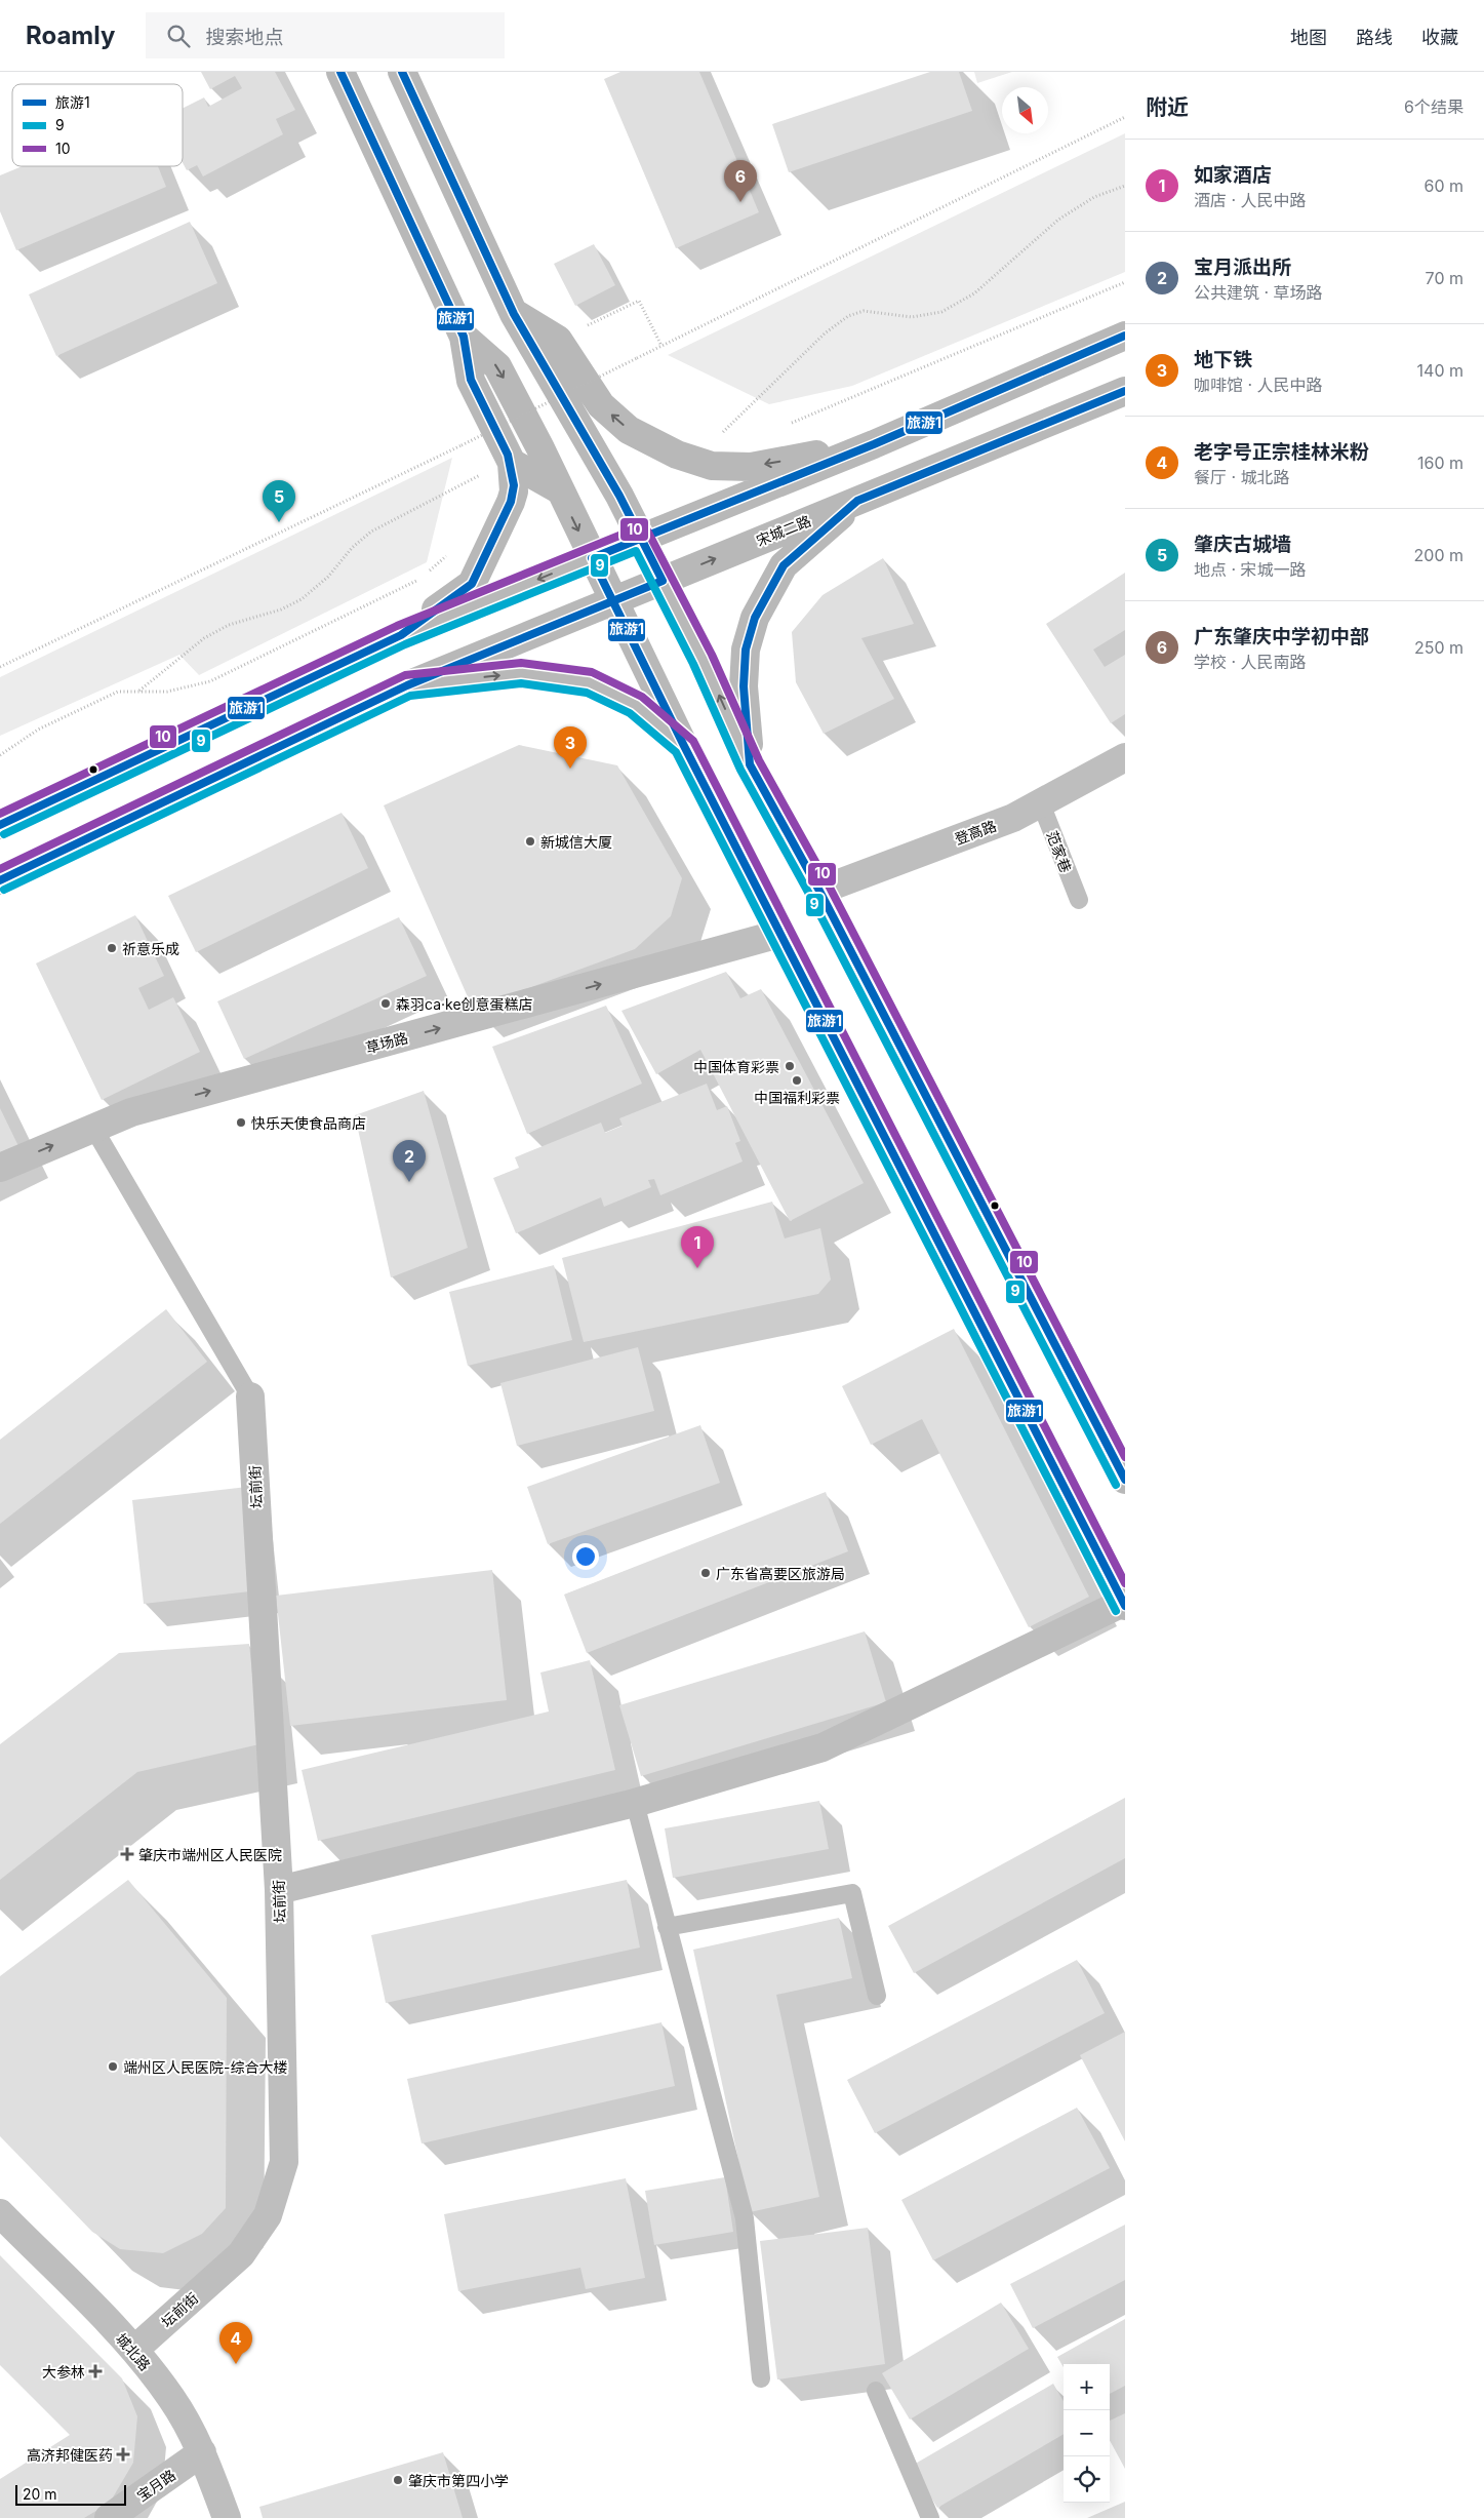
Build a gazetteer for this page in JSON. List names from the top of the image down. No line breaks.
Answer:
{"streets":{"main road":["宋城二路"],"street":["登高路","草场路","坛前街","城北路","宝月路"],"lane":["范家巷"]},"crossings":[["登高路","范家巷"],["坛前街","城北路"],["城北路","宝月路"]],"one_way":["草场路"],"places":{"other":["新城信大厦","祈意乐成","森羽ca·ke创意蛋糕店","中国体育彩票","中国福利彩票","快乐天使食品商店","广东省高要区旅游局","端州区人民医院-综合大楼","肇庆市第四小学"],"health":["肇庆市端州区人民医院","大参林","高济邦健医药"]},"lines":["transit line 旅游1","transit line 10","transit line 9"],"legend":["旅游1","9","10"],"scale_bar":"20 m","north":"bottom right","page":{"header":"Roamly","search":"搜索地点","nav":["地图","路线","收藏"],"heading":["附近","6个结果"],"list":[{"mark":"1","name":"如家酒店","note":"酒店 · 人民中路","value":"60 m"},{"mark":"2","name":"宝月派出所","note":"公共建筑 · 草场路","value":"70 m"},{"mark":"3","name":"地下铁","note":"咖啡馆 · 人民中路","value":"140 m"},{"mark":"4","name":"老字号正宗桂林米粉","note":"餐厅 · 城北路","value":"160 m"},{"mark":"5","name":"肇庆古城墙","note":"地点 · 宋城一路","value":"200 m"},{"mark":"6","name":"广东肇庆中学初中部","note":"学校 · 人民南路","value":"250 m"}],"pins":["6","5","3","2","1","4"],"map_buttons":["+","−"],"scale":"20 m"}}
